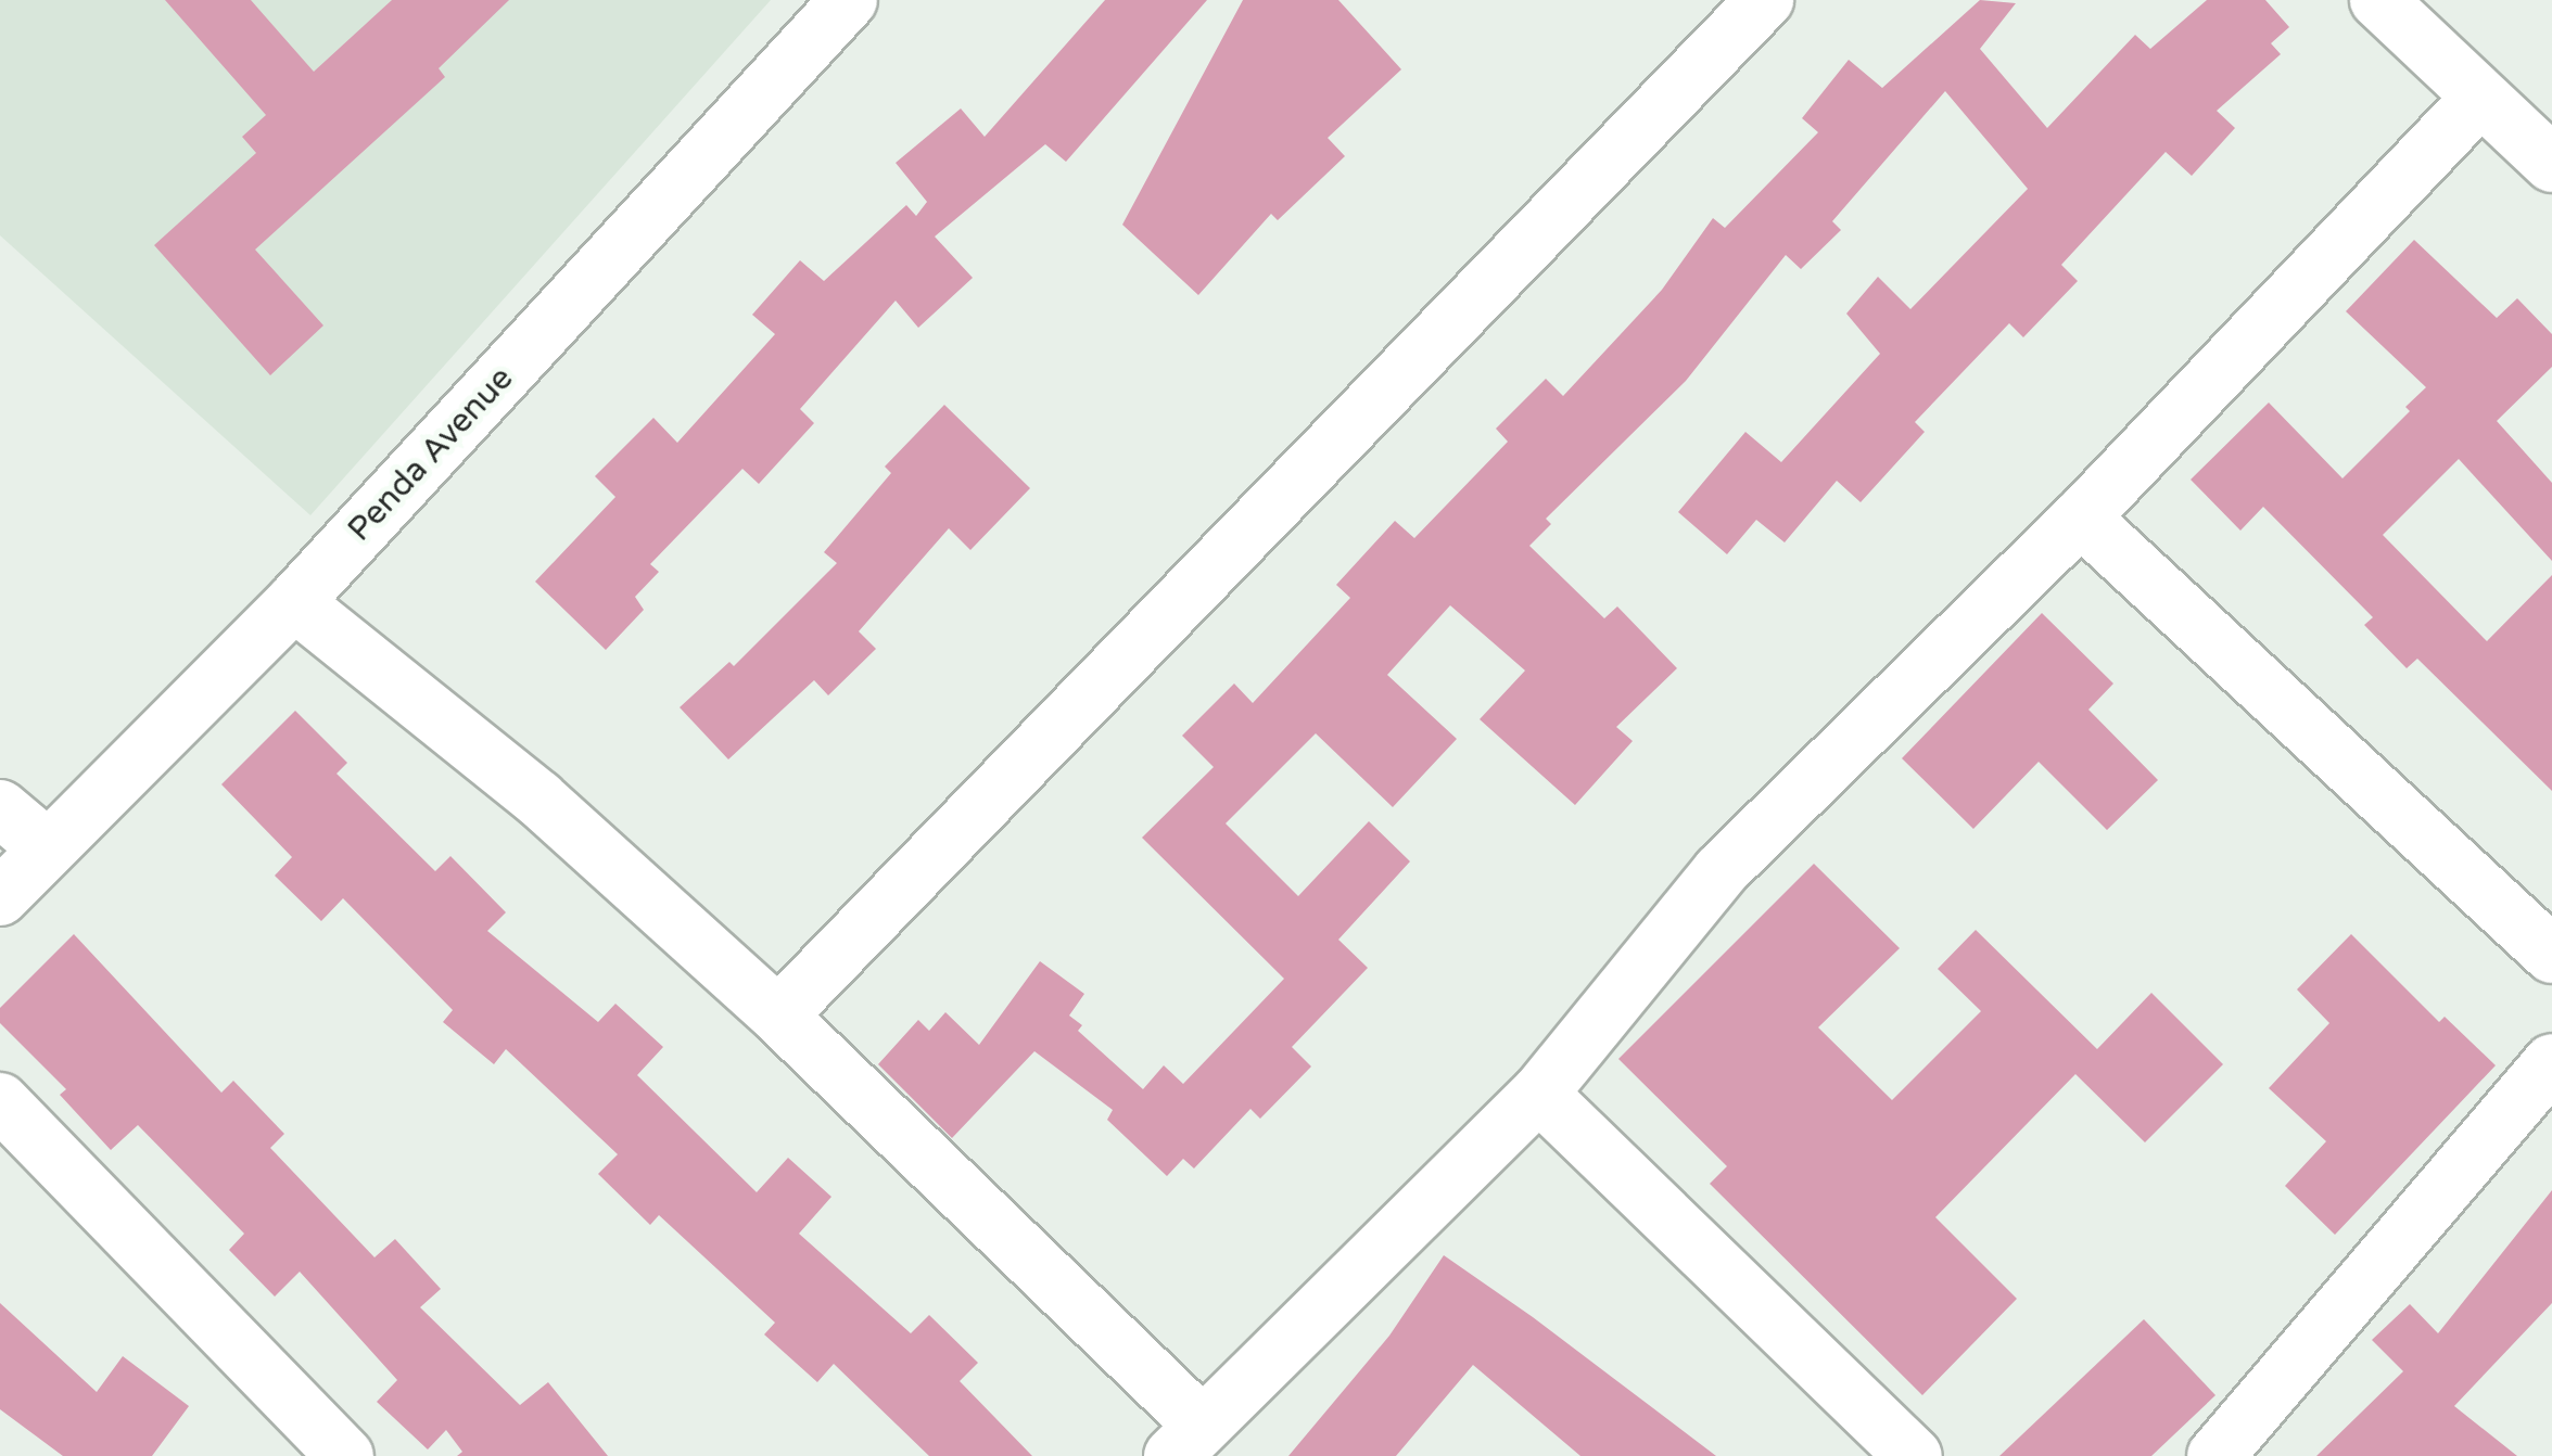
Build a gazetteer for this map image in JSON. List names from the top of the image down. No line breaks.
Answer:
{"streets":{"street":["Penda Avenue"]}}
